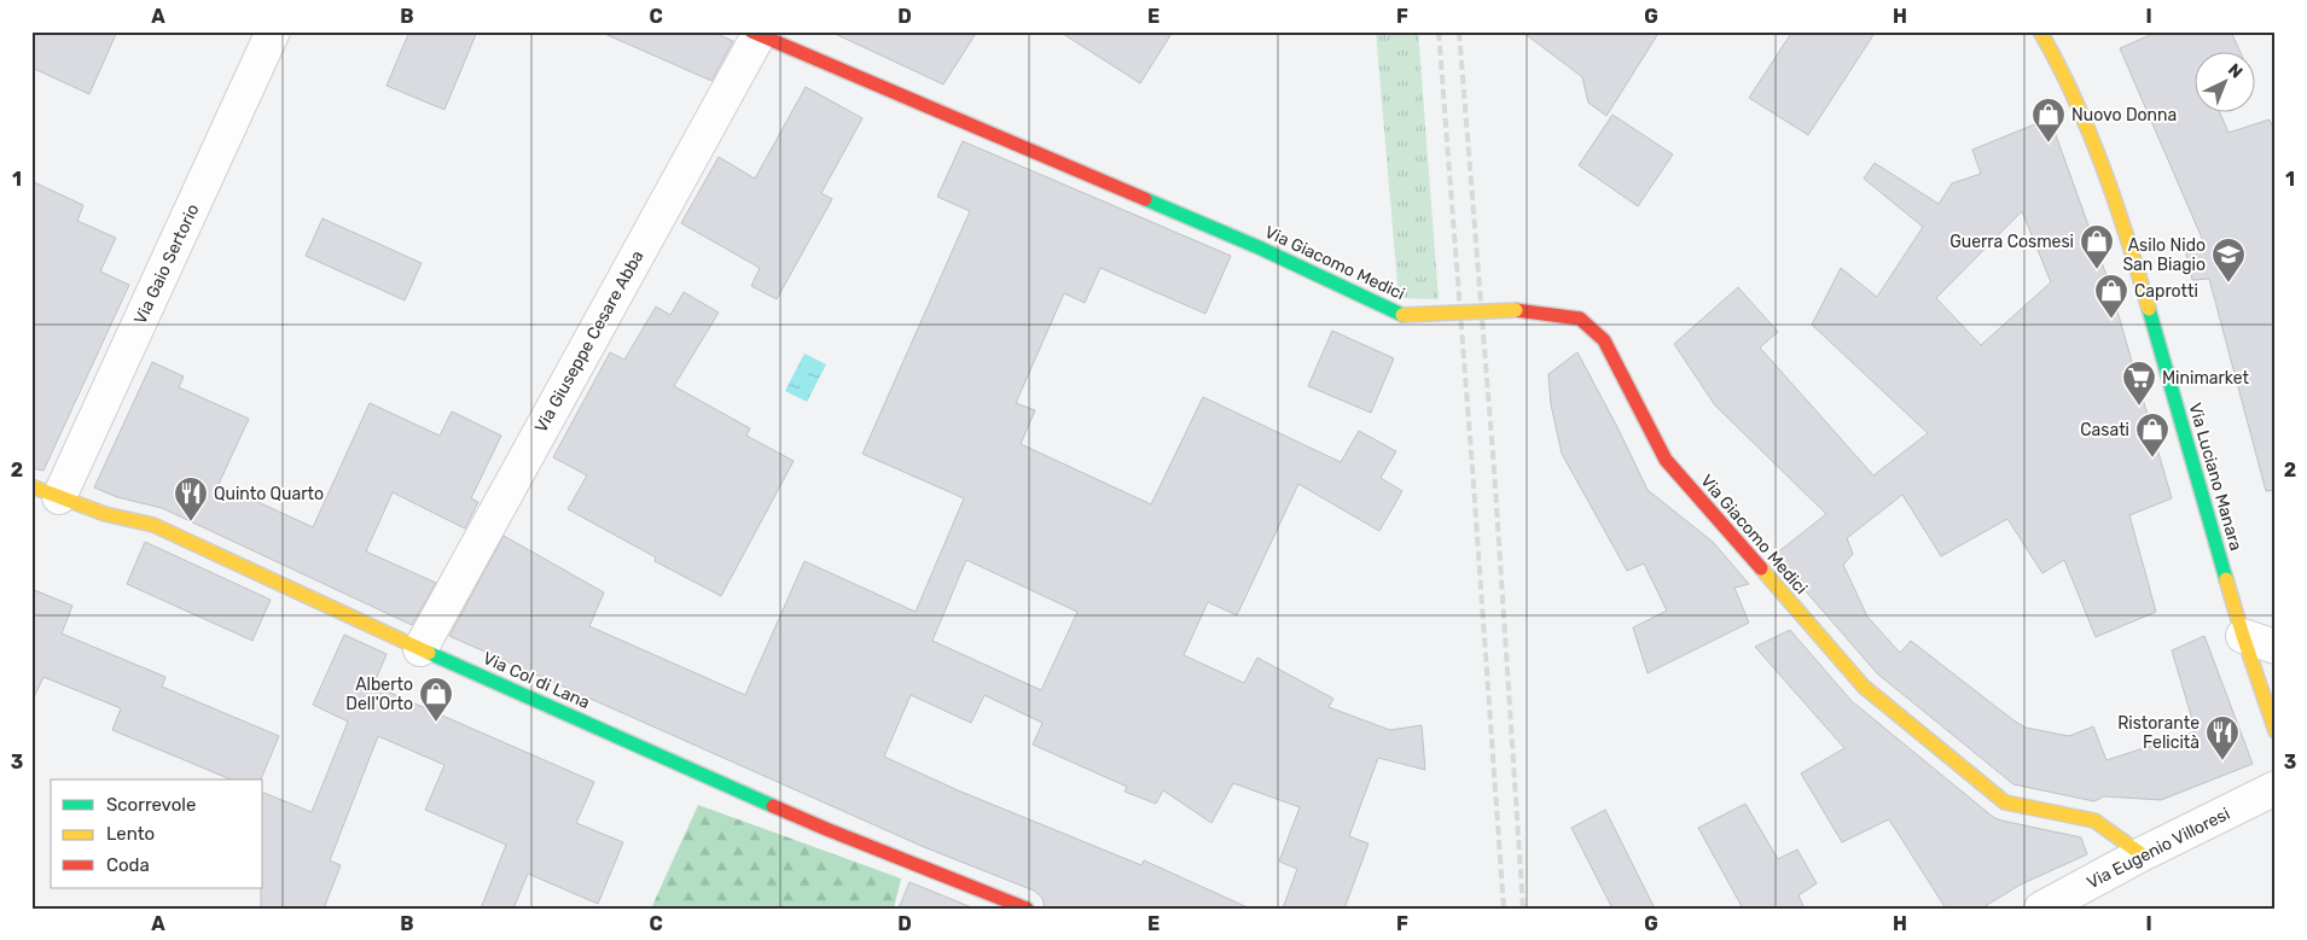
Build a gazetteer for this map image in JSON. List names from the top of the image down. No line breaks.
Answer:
{"streets":{"street":["Via Giacomo Medici","Via Gaio Sertorio","Via Giuseppe Cesare Abba","Via Luciano Manara","Via Col di Lana","Via Eugenio Villoresi"]},"crossings":[["Via Giacomo Medici","Via Giuseppe Cesare Abba"],["Via Giacomo Medici","Via Eugenio Villoresi"],["Via Gaio Sertorio","Via Col di Lana"],["Via Giuseppe Cesare Abba","Via Col di Lana"]],"places":{"shop":["Nuovo Donna","Guerra Cosmesi","Caprotti","Casati","Alberto Dell'Orto"],"school or university":["Asilo Nido San Biagio"],"supermarket":["Minimarket"],"restaurant":["Quinto Quarto","Ristorante Felicità"]},"legend":["Scorrevole","Lento","Coda"],"north":"top right","grid":{"columns":["A","B","C","D","E","F","G","H","I"],"rows":["1","2","3"]}}
